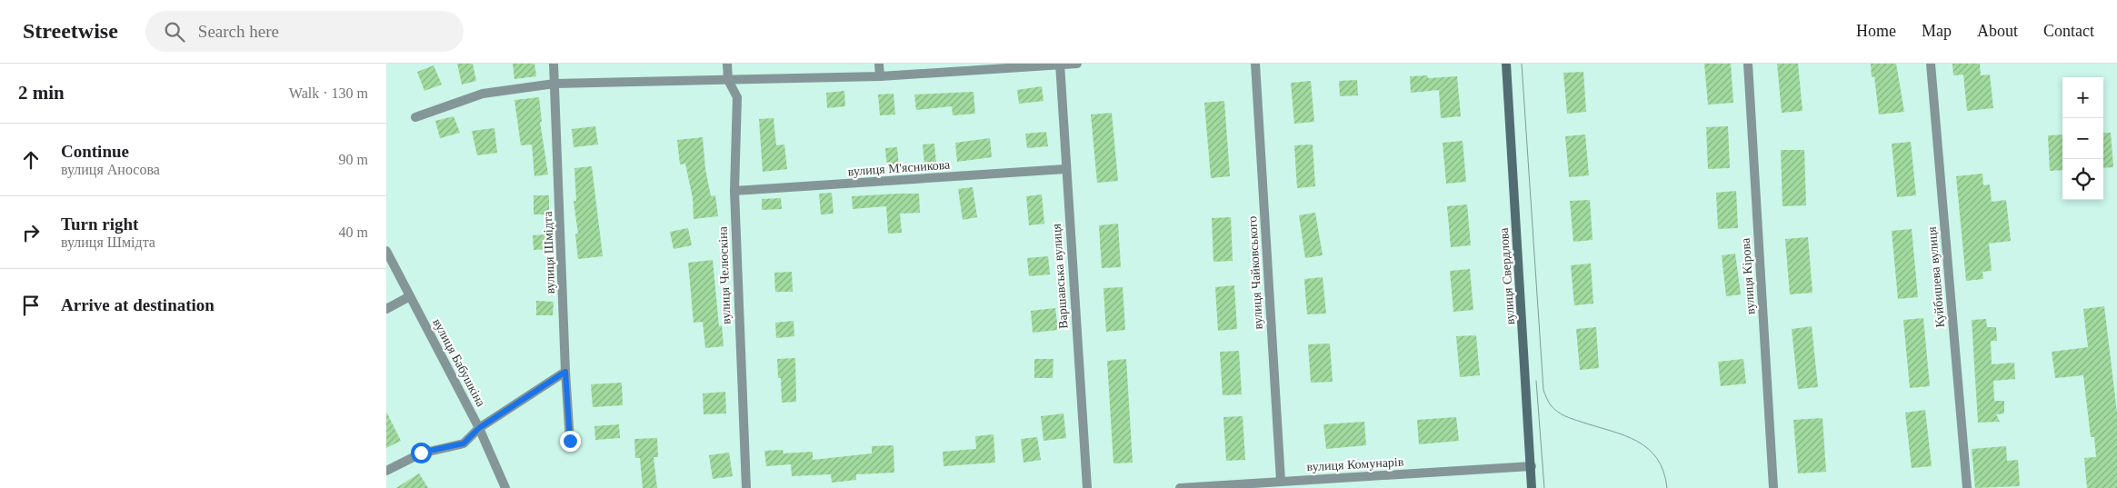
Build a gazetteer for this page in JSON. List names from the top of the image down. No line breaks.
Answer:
{"streets":{"street":["вулиця М'ясникова","вулиця Шмідта","вулиця Чайковського","вулиця Челюскіна","Варшавська вулиця","вулиця Свердлова","вулиця Кірова","Куйбишева вулиця","вулиця Бабушкіна","вулиця Комунарів"]},"crossings":[["вулиця М'ясникова","вулиця Челюскіна"],["вулиця М'ясникова","Варшавська вулиця"],["вулиця Чайковського","вулиця Комунарів"],["вулиця Свердлова","вулиця Комунарів"]],"page":{"header":"Streetwise","search":"Search here","nav":["Home","Map","About","Contact"],"heading":["2 min","Walk · 130 m"],"map_buttons":["+","−"],"list":[["Continue","вулиця Аносова","90 m"],["Turn right","вулиця Шмідта","40 m"],"Arrive at destination"]}}
